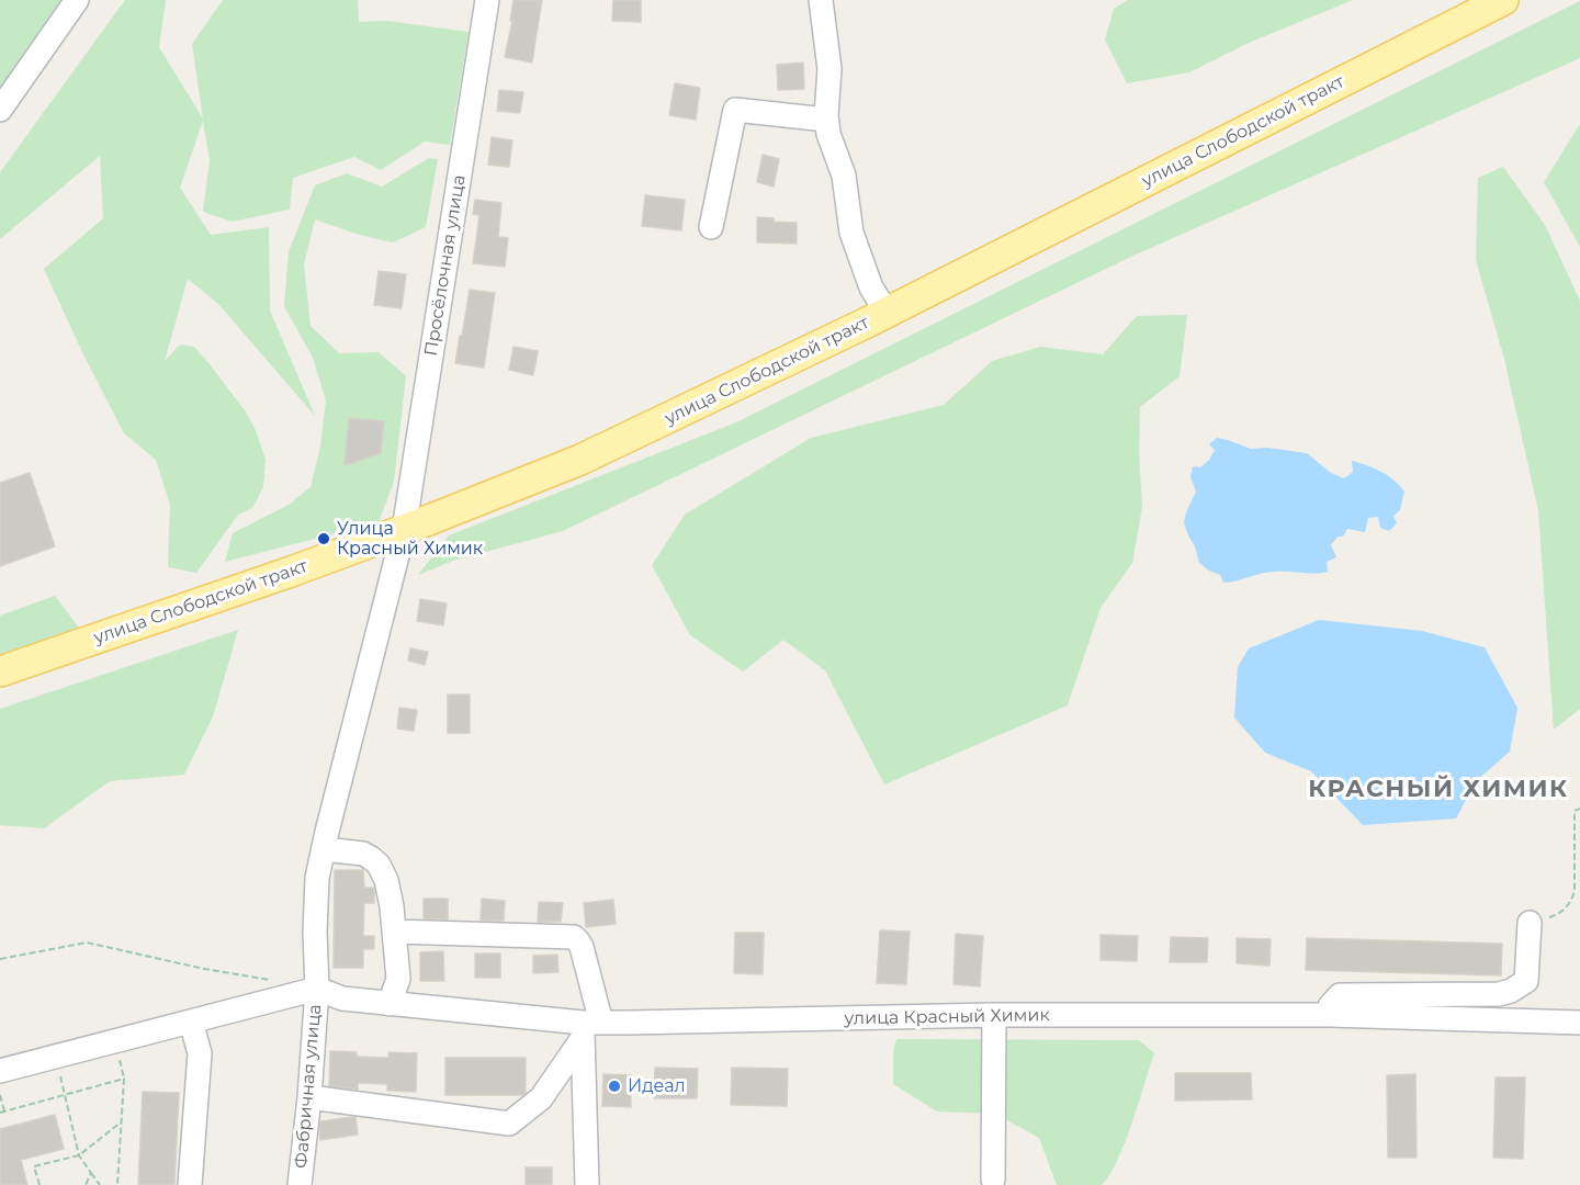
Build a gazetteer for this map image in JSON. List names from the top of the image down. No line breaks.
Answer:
{"streets":{"main road":["улица Слободской тракт"],"street":["Просёлочная улица","улица Красный Химик","Фабричная улица"]},"crossings":[["улица Слободской тракт","Просёлочная улица"],["Просёлочная улица","Фабричная улица"],["улица Красный Химик","Фабричная улица"]],"districts":["КРАСНЫЙ ХИМИК"],"places":["Улица Красный Химик","Идеал"]}
